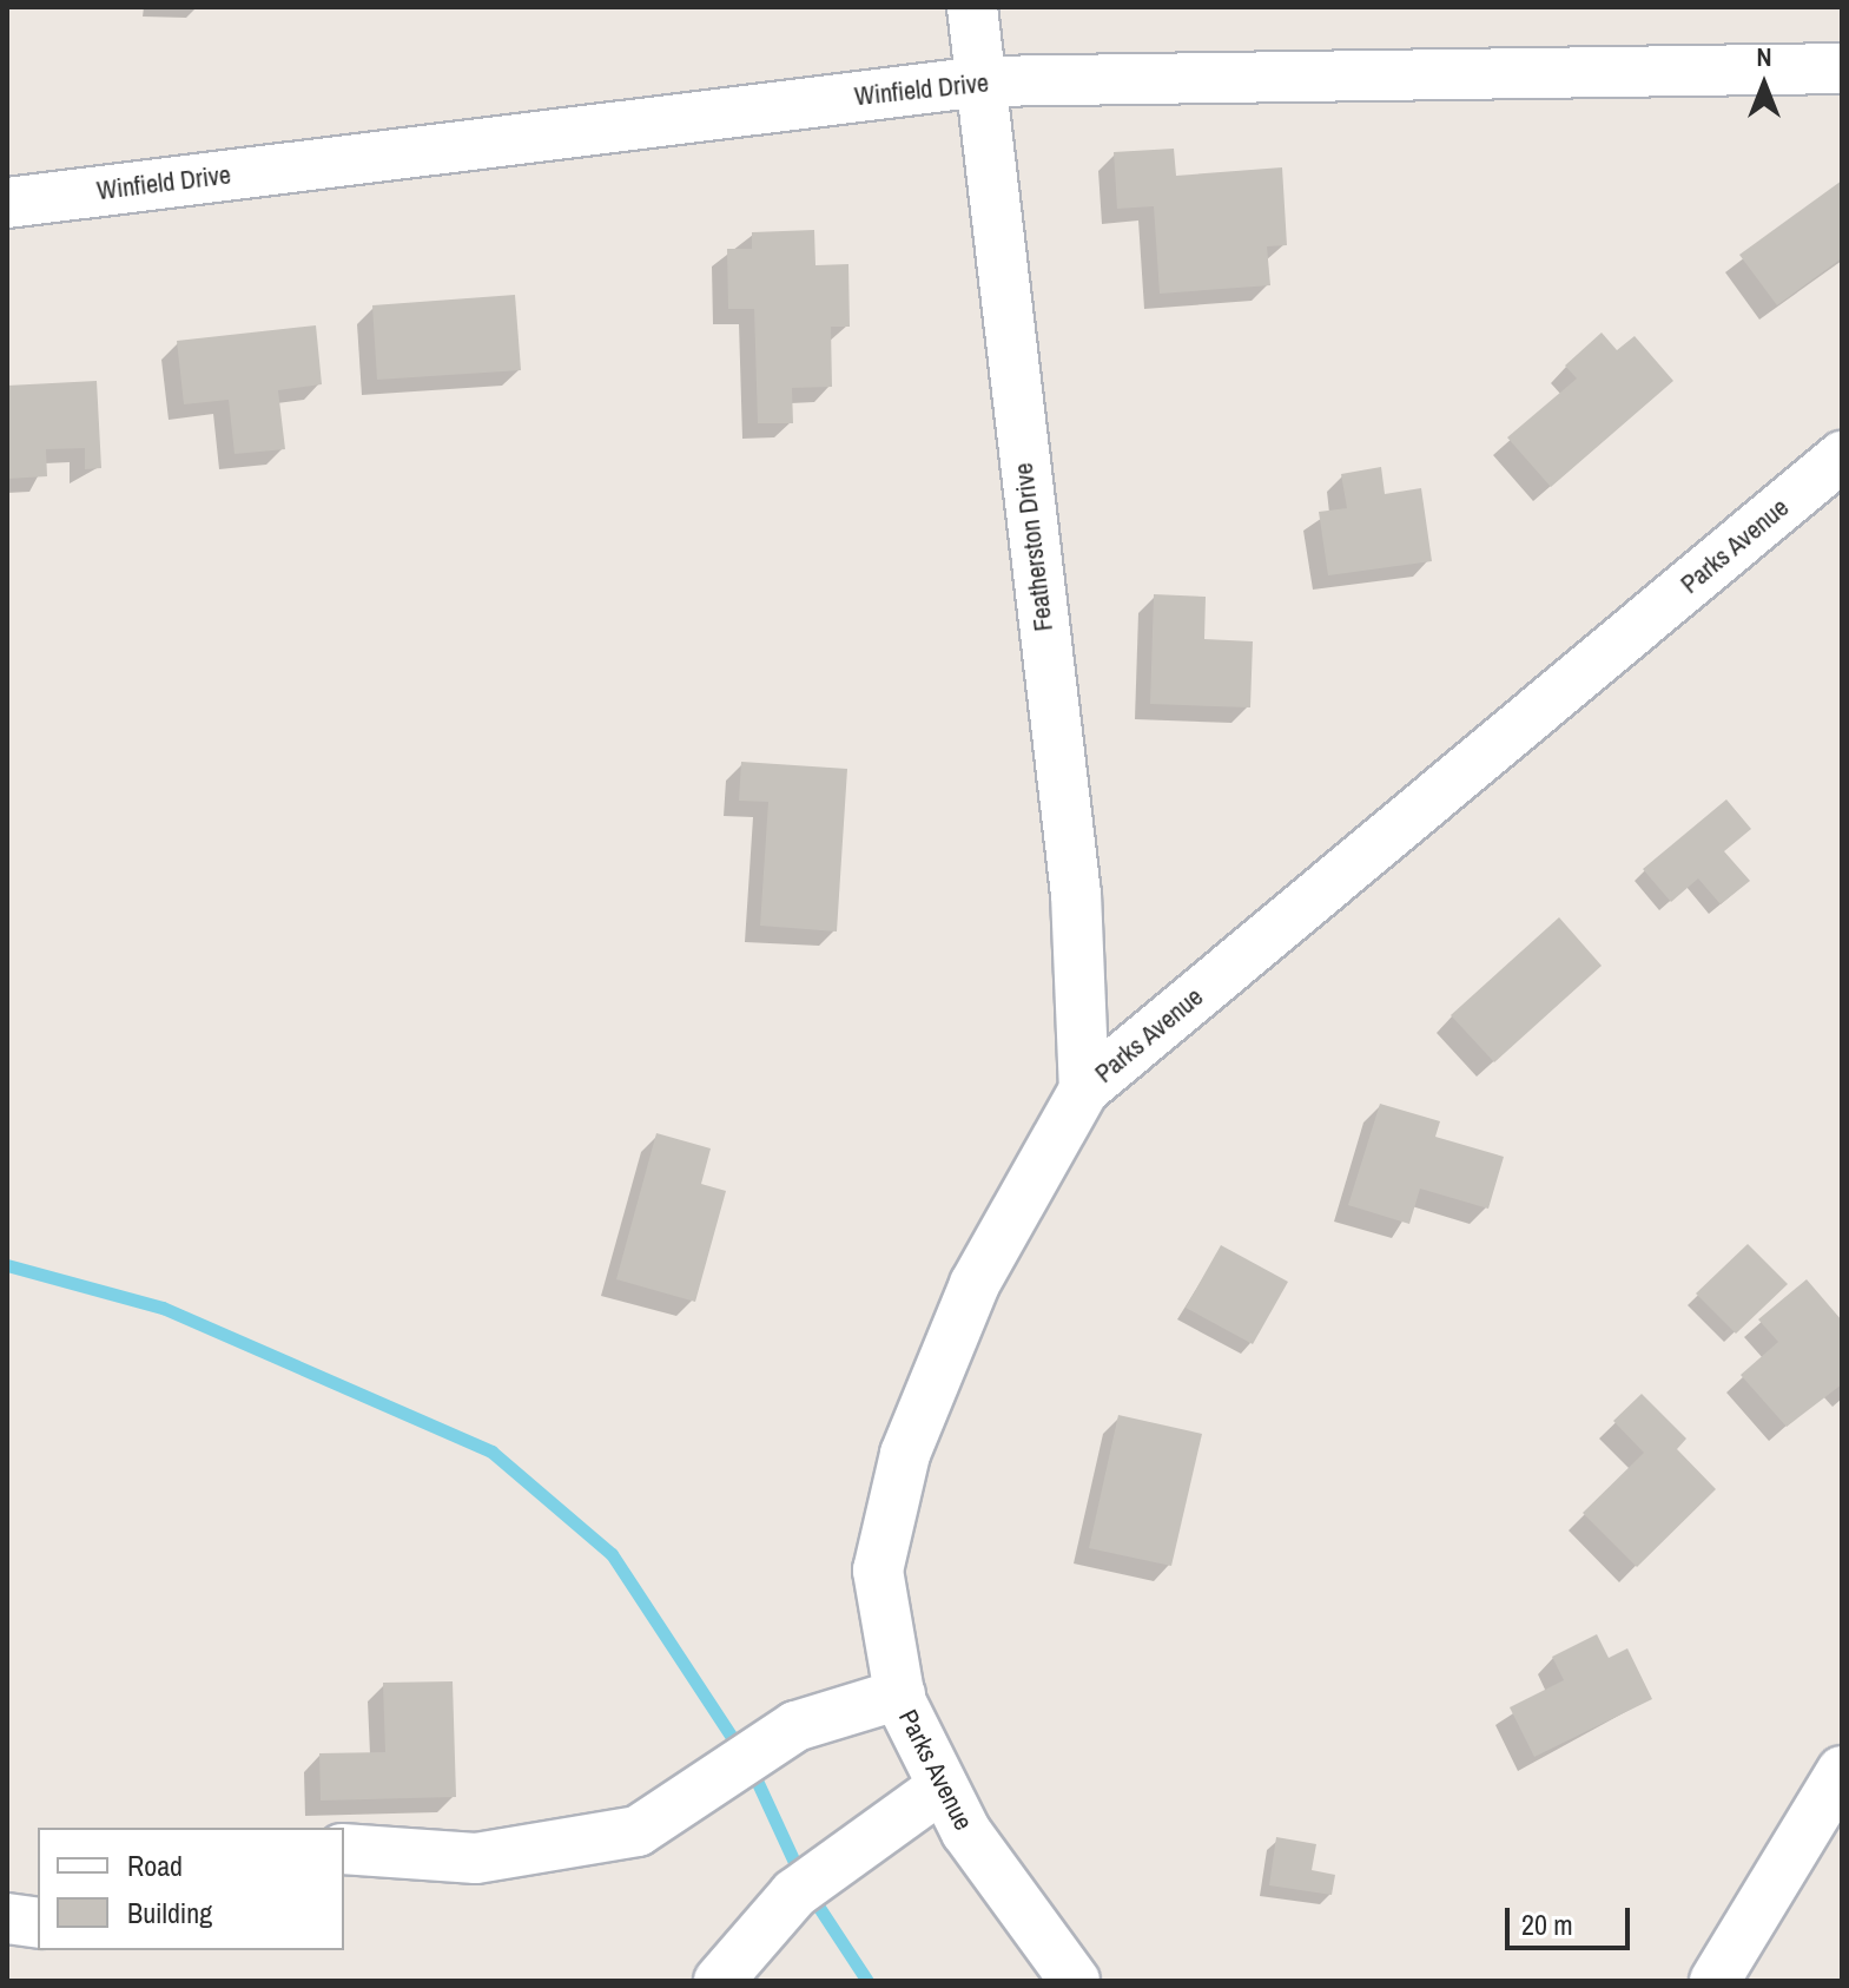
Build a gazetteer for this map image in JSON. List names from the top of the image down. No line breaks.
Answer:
{"streets":{"street":["Winfield Drive","Parks Avenue","Featherston Drive"]},"crossings":[["Winfield Drive","Featherston Drive"],["Parks Avenue","Featherston Drive"]],"legend":["Road","Building"],"scale_bar":"20 m","north":"top"}
